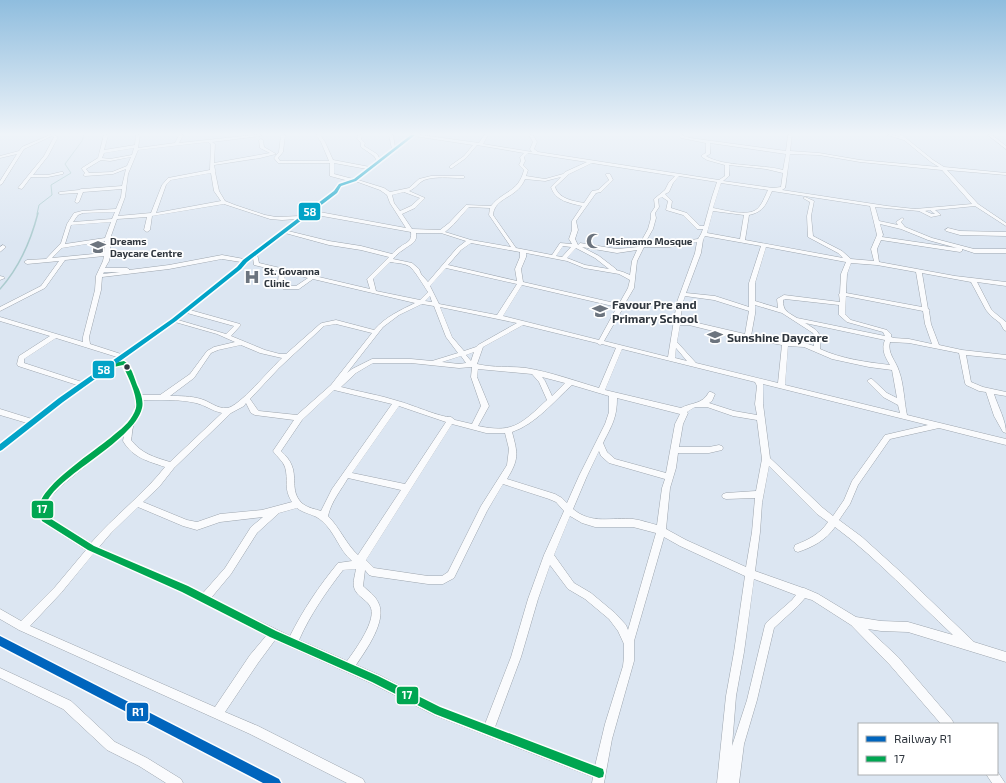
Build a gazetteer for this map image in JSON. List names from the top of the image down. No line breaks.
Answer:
{"places":{"mosque":["Msimamo Mosque"],"school or university":["Dreams Daycare Centre","Favour Pre and Primary School","Sunshine Daycare"],"hospital":["St. Govanna Clinic"]},"lines":["transit line 58","transit line 17","rail line R1"],"legend":["Railway R1","17"]}
